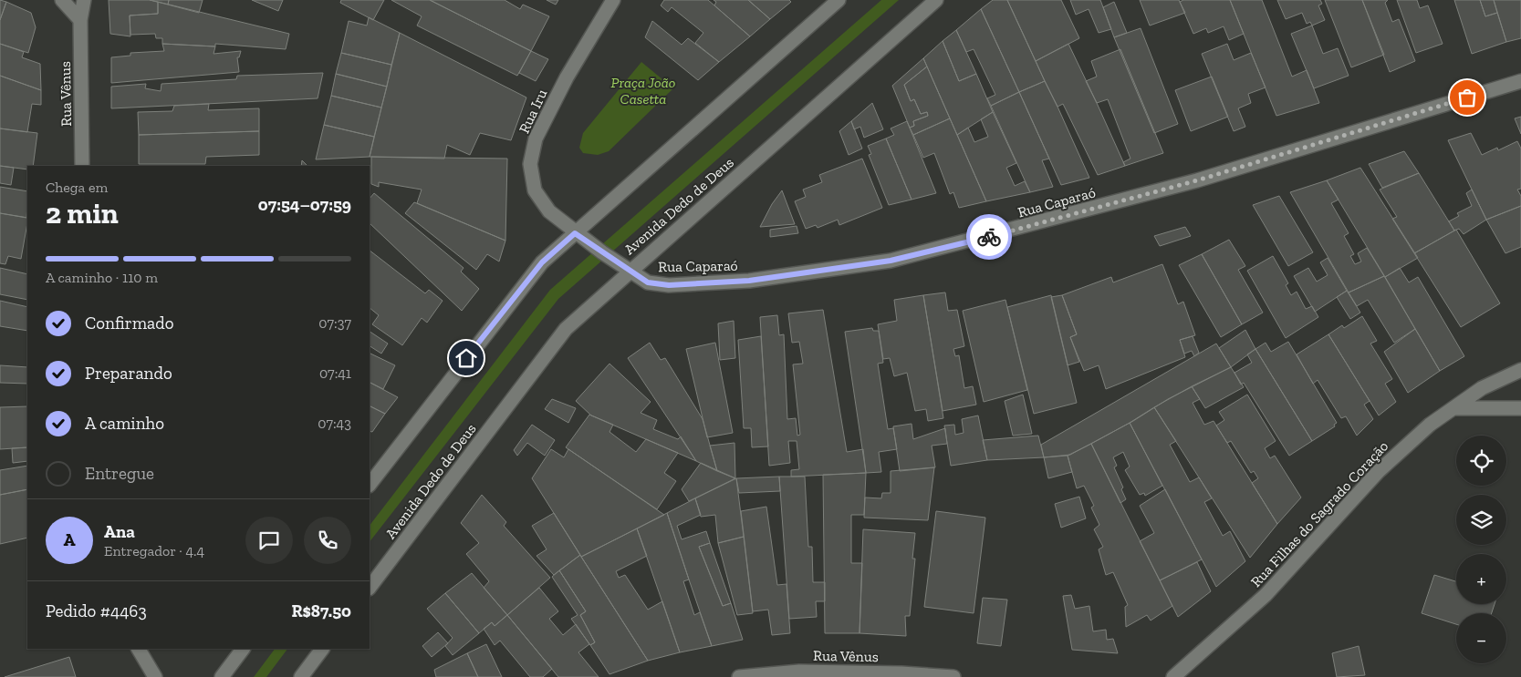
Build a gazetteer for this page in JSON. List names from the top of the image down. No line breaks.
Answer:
{"streets":{"street":["Rua Vênus","Rua Iru","Rua Caparaó","Avenida Dedo de Deus","Rua Filhas do Sagrado Coração"]},"crossings":[["Rua Iru","Rua Caparaó"],["Rua Caparaó","Avenida Dedo de Deus"]],"parks":["Praça João Casetta"],"page":{"heading":["2 min","Chega em","07:54–07:59"],"panel":["Ana","Entregador · 4.4","Pedido #4463","R$87.50"],"bar":"A caminho · 110 m","list":[["Confirmado","07:37"],["Preparando","07:41"],["A caminho","07:43"],"Entregue"],"map_buttons":["+","−"],"round":"A"}}
